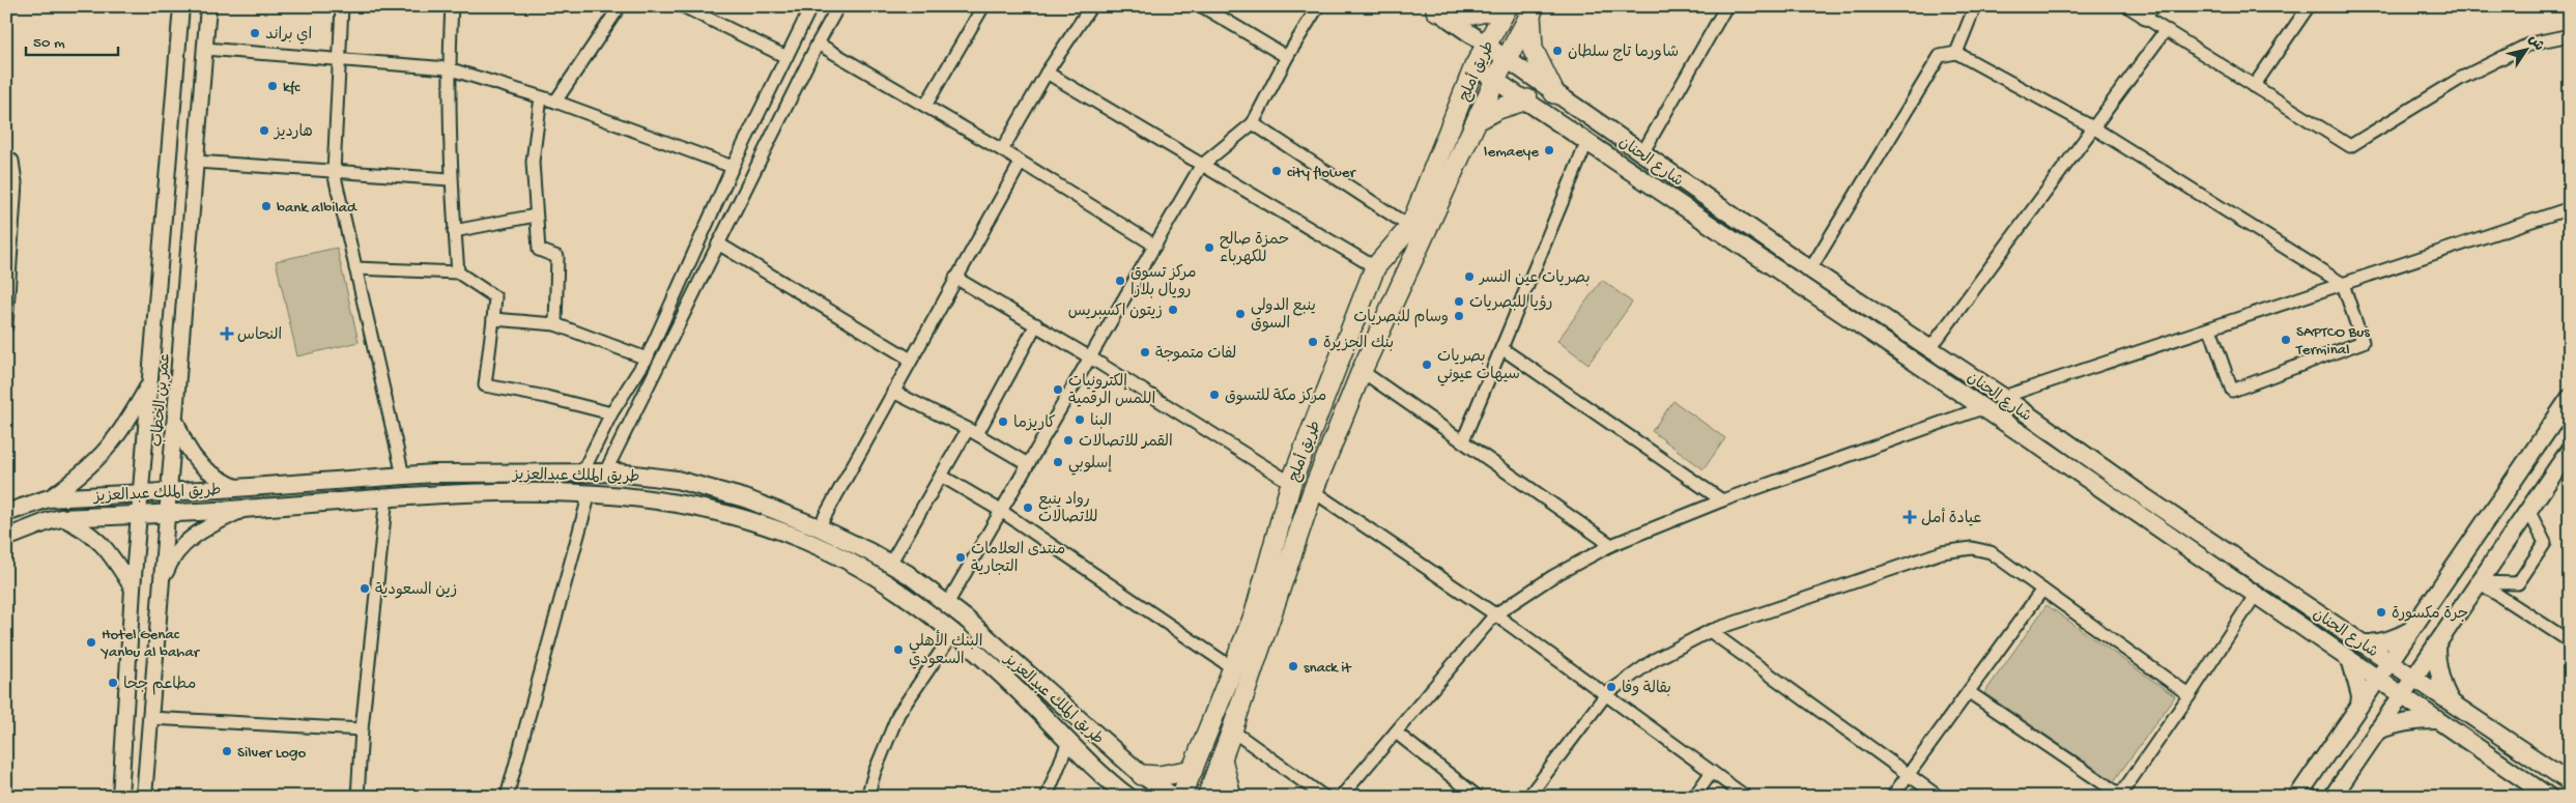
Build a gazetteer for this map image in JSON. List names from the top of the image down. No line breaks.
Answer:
{"streets":{"highway":["طريق أملج"],"main road":["شارع الحنان","طريق الملك عبدالعزيز"],"street":["عمر بن الخطاب"]},"crossings":[["طريق أملج","شارع الحنان"],["عمر بن الخطاب","طريق الملك عبدالعزيز"]],"places":{"other":["اي براند","شاورما تاج سلطان","kfc","هارديز","lemaeye","city flower","bank albilad","حمزة صالح للكهرباء","بصريات عين النسر","مركز تسوق رويال بلازا","رؤيا للبصريات","زيتون اكسبريس","ينبع الدولى السوق","وسام للبصريات","SAPTCO Bus Terminal","بنك الجزيرة","لفات متموجة","بصريات سيهات عيوني","إلكترونيات اللمس الرقمية","مركز مكة للتسوق","البنا","كاريزما","القمر للاتصالات","إسلوبي","رواد ينبع للاتصالات","منتدى العلامات التجارية","زين السعودية","جرة مكسورة","Hotel Genac Yanbu al bahar","البنك الأهلي السعودي","snack it","مطاعم جحا","بقالة وفا","Silver Logo"],"health":["النحاس","عيادة أمل"]},"scale_bar":"50 m","north":"top right"}
